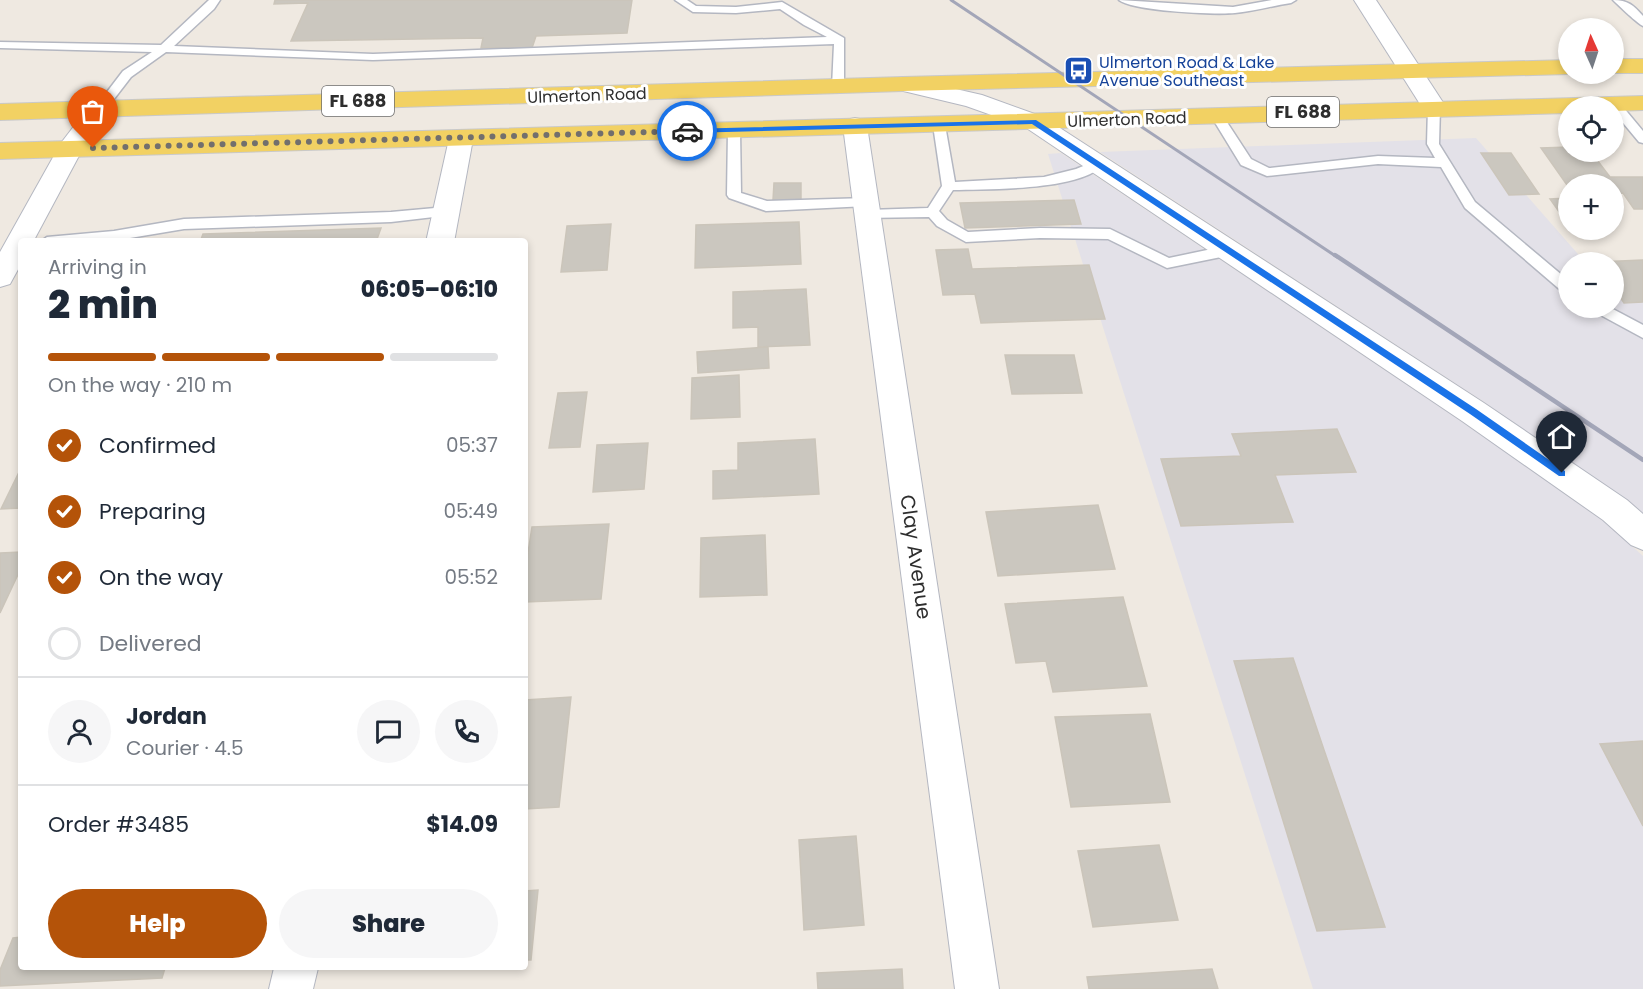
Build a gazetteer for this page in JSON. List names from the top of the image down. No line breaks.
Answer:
{"streets":{"main road":["Ulmerton Road","FL 688"],"street":["Clay Avenue"]},"crossings":[["Ulmerton Road","Clay Avenue"]],"places":{"bus stop":["Ulmerton Road & Lake Avenue Southeast"]},"north":"top","page":{"map_buttons":["+","−"],"heading":["2 min","Arriving in","06:05–06:10"],"panel":["Jordan","Courier · 4.5","Order #3485","$14.09"],"bar":"On the way · 210 m","list":[["Confirmed","05:37"],["Preparing","05:49"],["On the way","05:52"],"Delivered"],"buttons":["Help","Share"]}}
